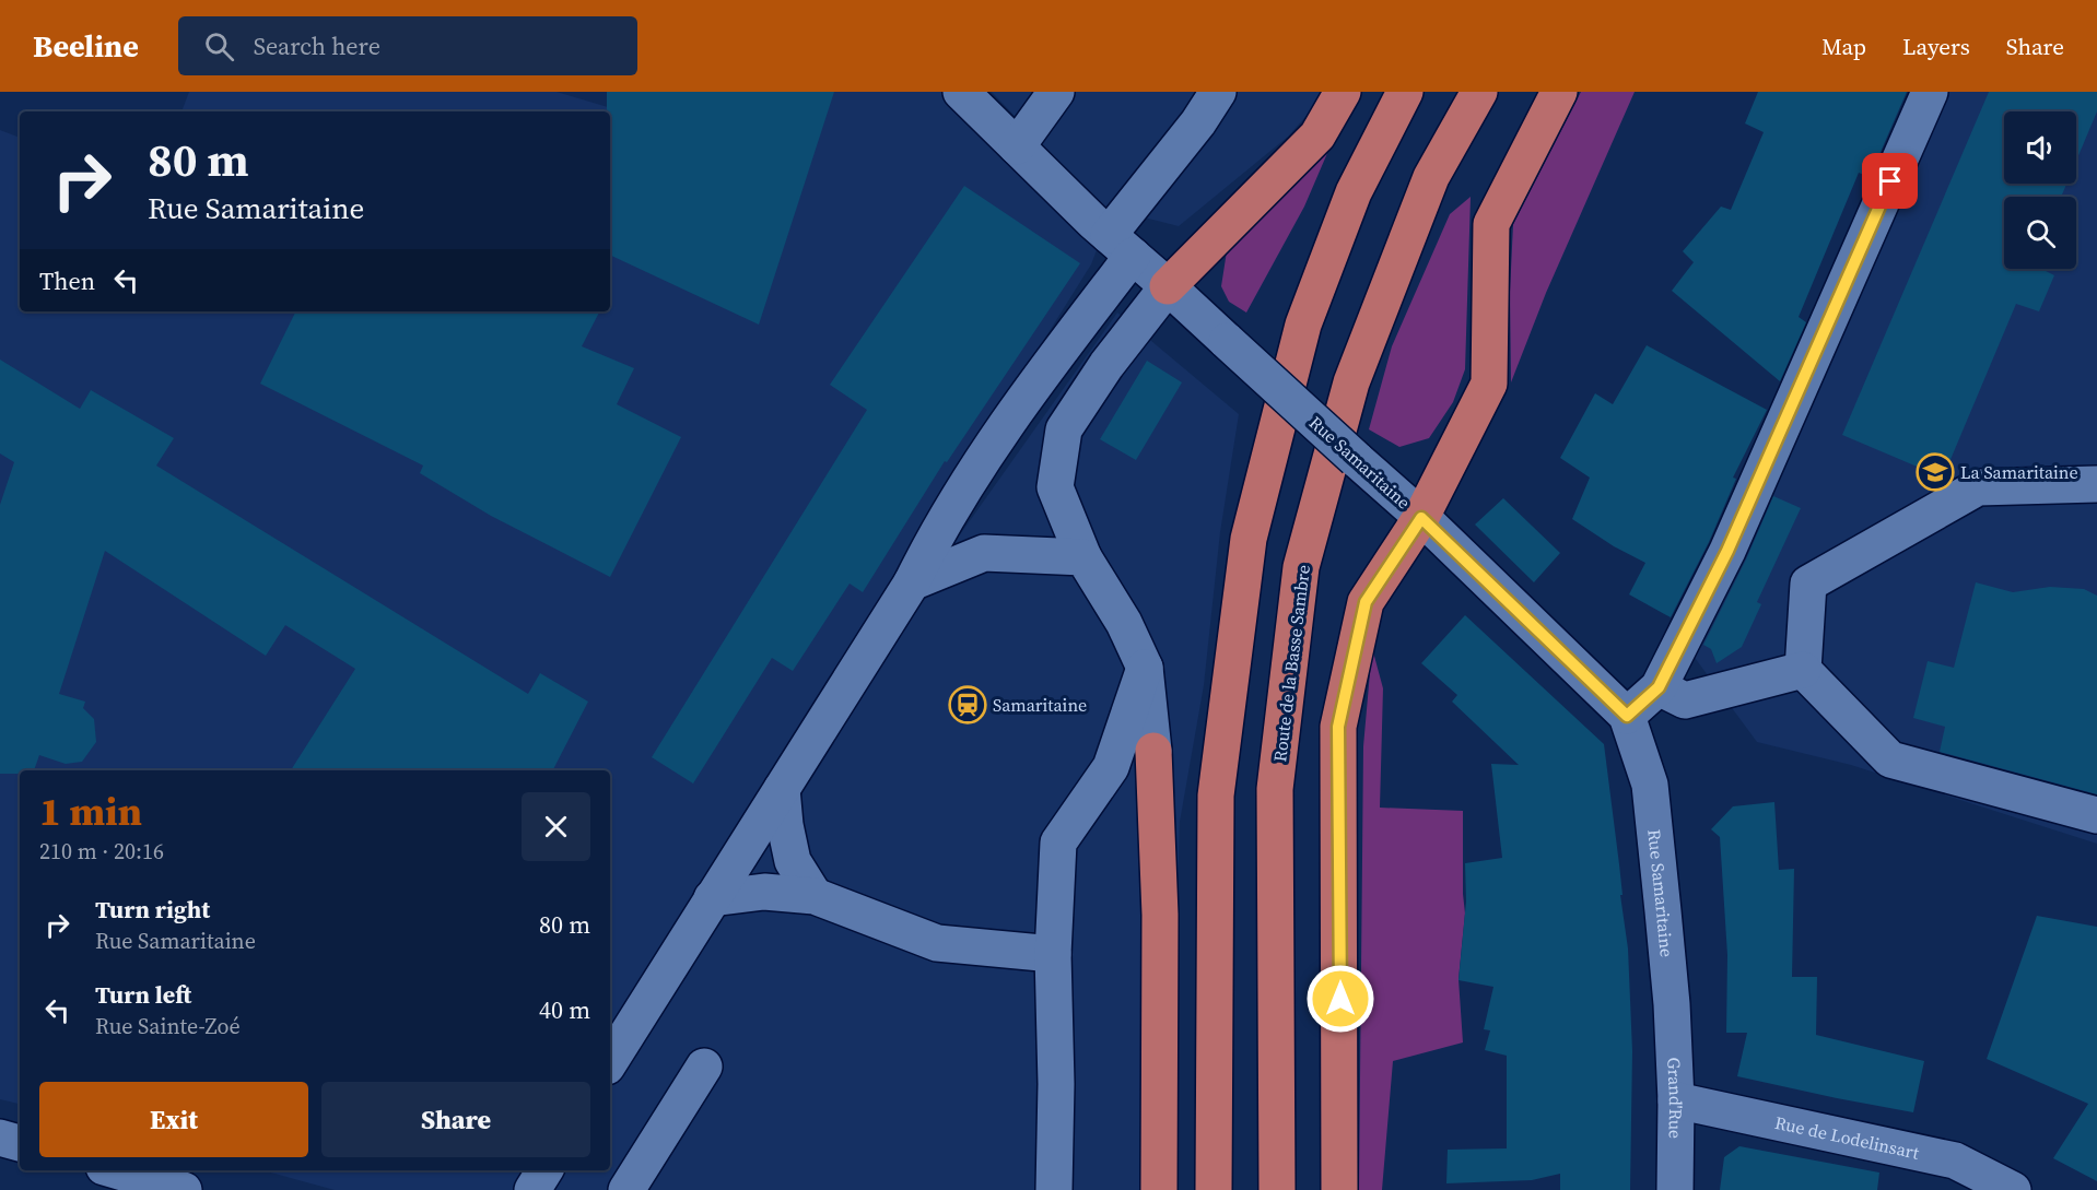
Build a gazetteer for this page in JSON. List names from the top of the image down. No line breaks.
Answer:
{"streets":{"highway":["Route de la Basse Sambre"],"street":["Rue Samaritaine","Grand'Rue","Rue de Lodelinsart"]},"crossings":[["Rue Samaritaine","Grand'Rue"],["Grand'Rue","Rue de Lodelinsart"]],"places":{"school or university":["La Samaritaine"],"station":["Samaritaine"]},"page":{"header":"Beeline","search":"Search here","nav":["Map","Layers","Share"],"turn":["80 m","Rue Samaritaine"],"then":"Then","heading":["1 min","210 m · 20:16"],"list":[{"name":"Turn right","note":"Rue Samaritaine","value":"80 m"},{"name":"Turn left","note":"Rue Sainte-Zoé","value":"40 m"}],"buttons":["Exit","Share"]}}
